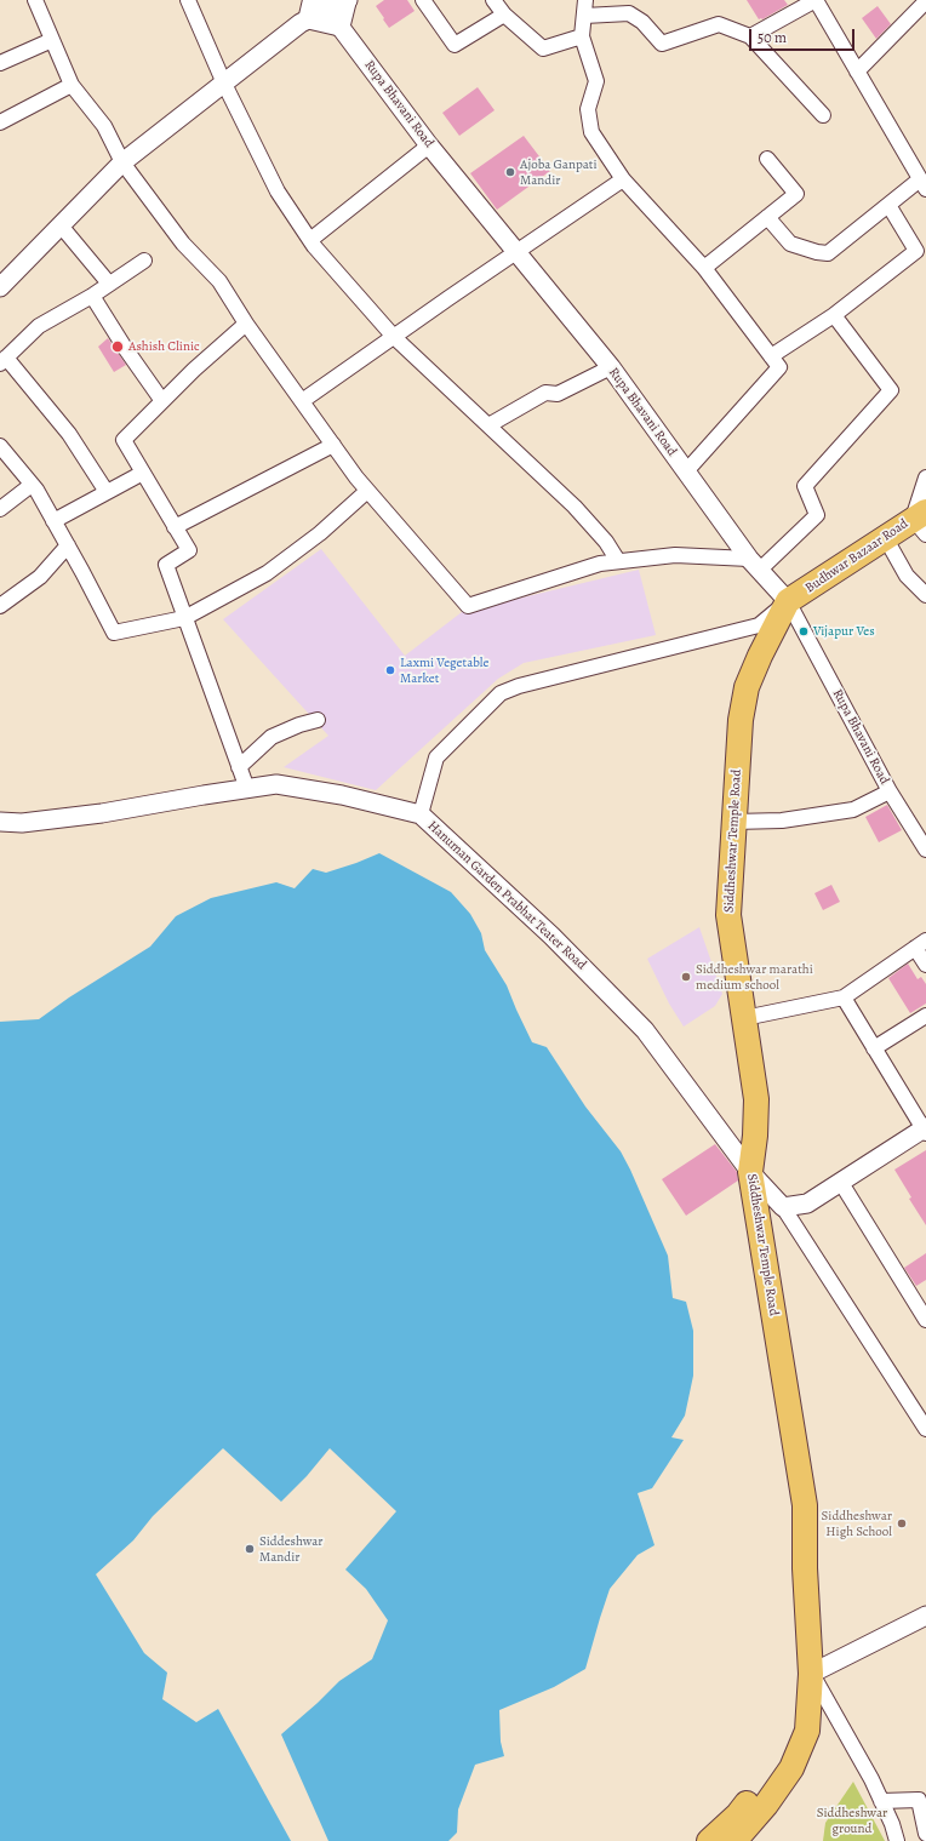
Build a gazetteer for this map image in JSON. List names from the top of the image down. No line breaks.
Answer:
{"streets":{"highway":["Budhwar Bazaar Road","Siddheshwar Temple Road"],"street":["Rupa Bhavani Road","Hanuman Garden Prabhat Teater Road"]},"crossings":[["Rupa Bhavani Road","Budhwar Bazaar Road"],["Rupa Bhavani Road","Siddheshwar Temple Road"],["Budhwar Bazaar Road","Siddheshwar Temple Road"],["Siddheshwar Temple Road","Hanuman Garden Prabhat Teater Road"]],"parks":["Siddheshwar ground"],"places":["Ajoba Ganpati Mandir","Ashish Clinic","Vijapur Ves","Laxmi Vegetable Market","Siddheshwar marathi medium school","Siddheshwar High School","Siddeshwar Mandir"],"scale_bar":"50 m"}
